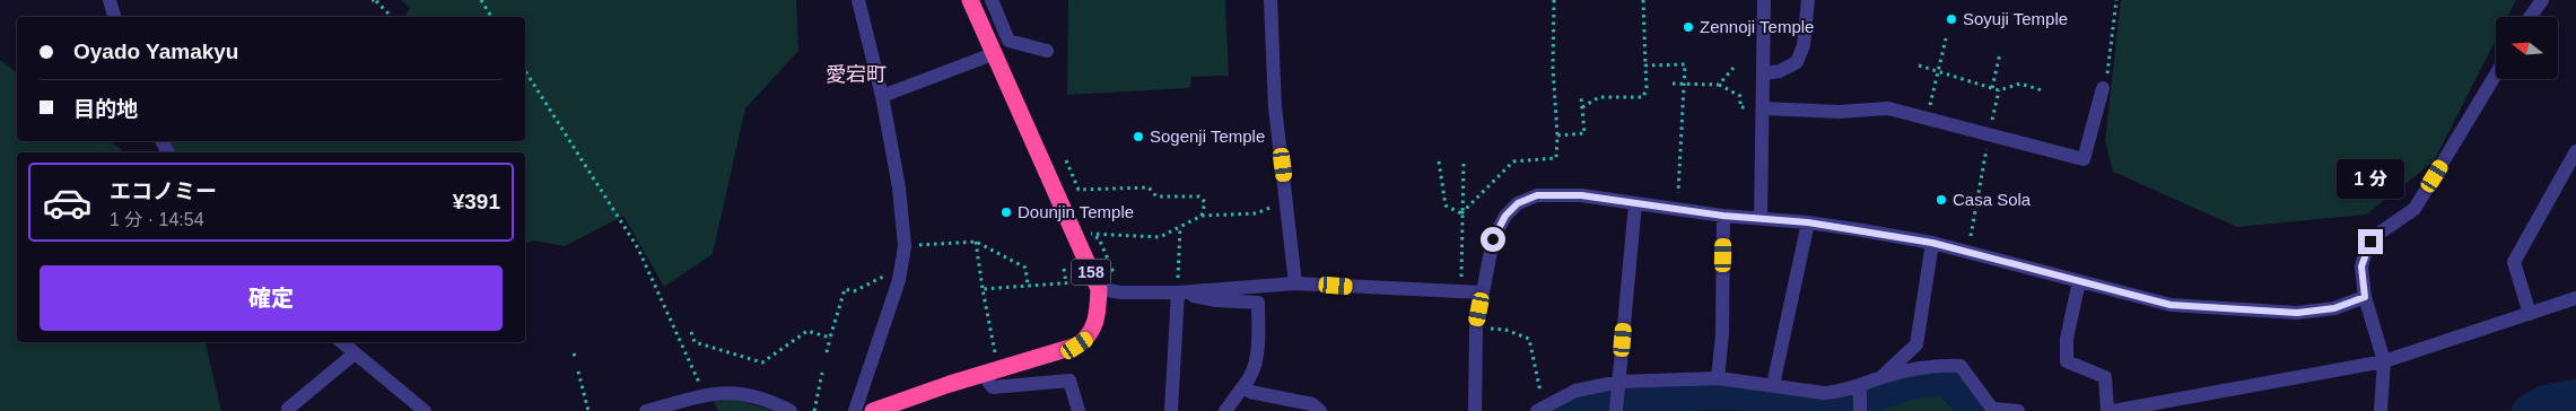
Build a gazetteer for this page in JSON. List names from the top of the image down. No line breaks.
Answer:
{"streets":{"highway":["158"]},"districts":["愛宕町"],"places":["Soyuji Temple","Zennoji Temple","Sogenji Temple","Casa Sola","Dounjin Temple"],"north":"left","page":{"banner":["Oyado Yamakyu","目的地"],"bubble":"1 分","list":[{"name":"エコノミー","note":"1 分 · 14:54","value":"¥391"}],"buttons":"確定"}}
